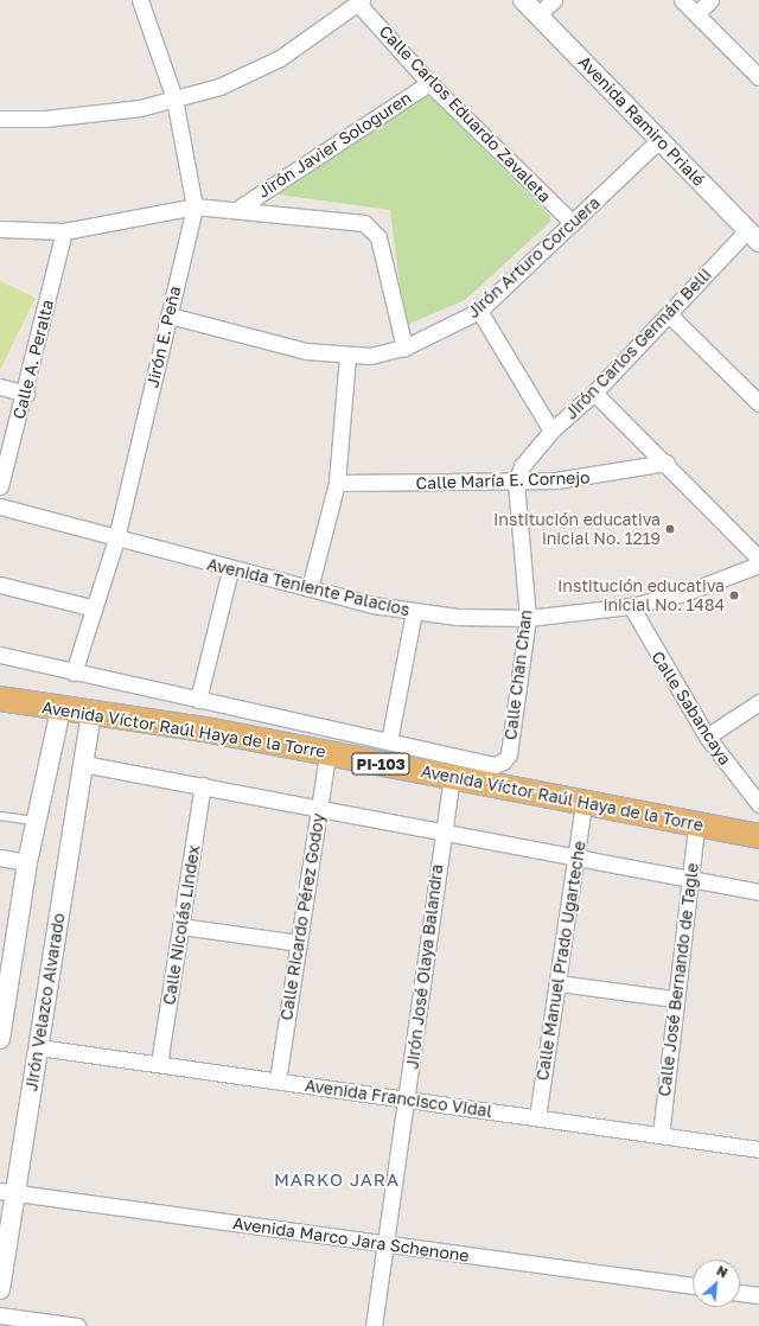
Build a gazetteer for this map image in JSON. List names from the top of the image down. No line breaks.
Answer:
{"streets":{"main road":["Avenida Víctor Raúl Haya de la Torre","PI-103"],"street":["Calle Carlos Eduardo Zavaleta","Avenida Ramiro Prialé","Jirón Javier Sologuren","Jirón Arturo Corcuera","Jirón E. Peña","Jirón Carlos Germán Belli","Calle A. Peralta","Calle María E. Cornejo","Avenida Teniente Palacios","Calle Chan Chan","Calle Sabancaya","Calle Ricardo Pérez Godoy","Calle Nicolás Lindex","Calle Manuel Prado Ugarteche","Jirón José Olaya Balandra","Calle José Bernando de Tagle","Jirón Velazco Alvarado","Avenida Francisco Vidal","Avenida Marco Jara Schenone"]},"crossings":[["Calle Carlos Eduardo Zavaleta","Jirón Javier Sologuren"],["Calle Carlos Eduardo Zavaleta","Jirón Arturo Corcuera"],["Avenida Ramiro Prialé","Jirón Arturo Corcuera"],["Avenida Ramiro Prialé","Jirón Carlos Germán Belli"],["Jirón Arturo Corcuera","Jirón E. Peña"],["Jirón E. Peña","Avenida Teniente Palacios"],["Jirón Carlos Germán Belli","Calle María E. Cornejo"],["Jirón Carlos Germán Belli","Calle Chan Chan"],["Calle María E. Cornejo","Calle Chan Chan"],["Avenida Teniente Palacios","Calle Chan Chan"],["Avenida Teniente Palacios","Calle Sabancaya"],["Avenida Víctor Raúl Haya de la Torre","Calle Ricardo Pérez Godoy"],["Avenida Víctor Raúl Haya de la Torre","Calle Manuel Prado Ugarteche"],["Avenida Víctor Raúl Haya de la Torre","Jirón José Olaya Balandra"],["Avenida Víctor Raúl Haya de la Torre","Calle José Bernando de Tagle"],["Avenida Víctor Raúl Haya de la Torre","Jirón Velazco Alvarado"],["Calle Ricardo Pérez Godoy","Avenida Francisco Vidal"],["Calle Nicolás Lindex","Avenida Francisco Vidal"],["Calle Manuel Prado Ugarteche","Avenida Francisco Vidal"],["Jirón José Olaya Balandra","Avenida Francisco Vidal"],["Jirón José Olaya Balandra","Avenida Marco Jara Schenone"],["Calle José Bernando de Tagle","Avenida Francisco Vidal"],["Jirón Velazco Alvarado","Avenida Francisco Vidal"],["Jirón Velazco Alvarado","Avenida Marco Jara Schenone"]],"districts":["MARKO JARA"],"places":["Institución educativa inicial No. 1219","Institución educativa inicial No. 1484"],"north":"top right"}
